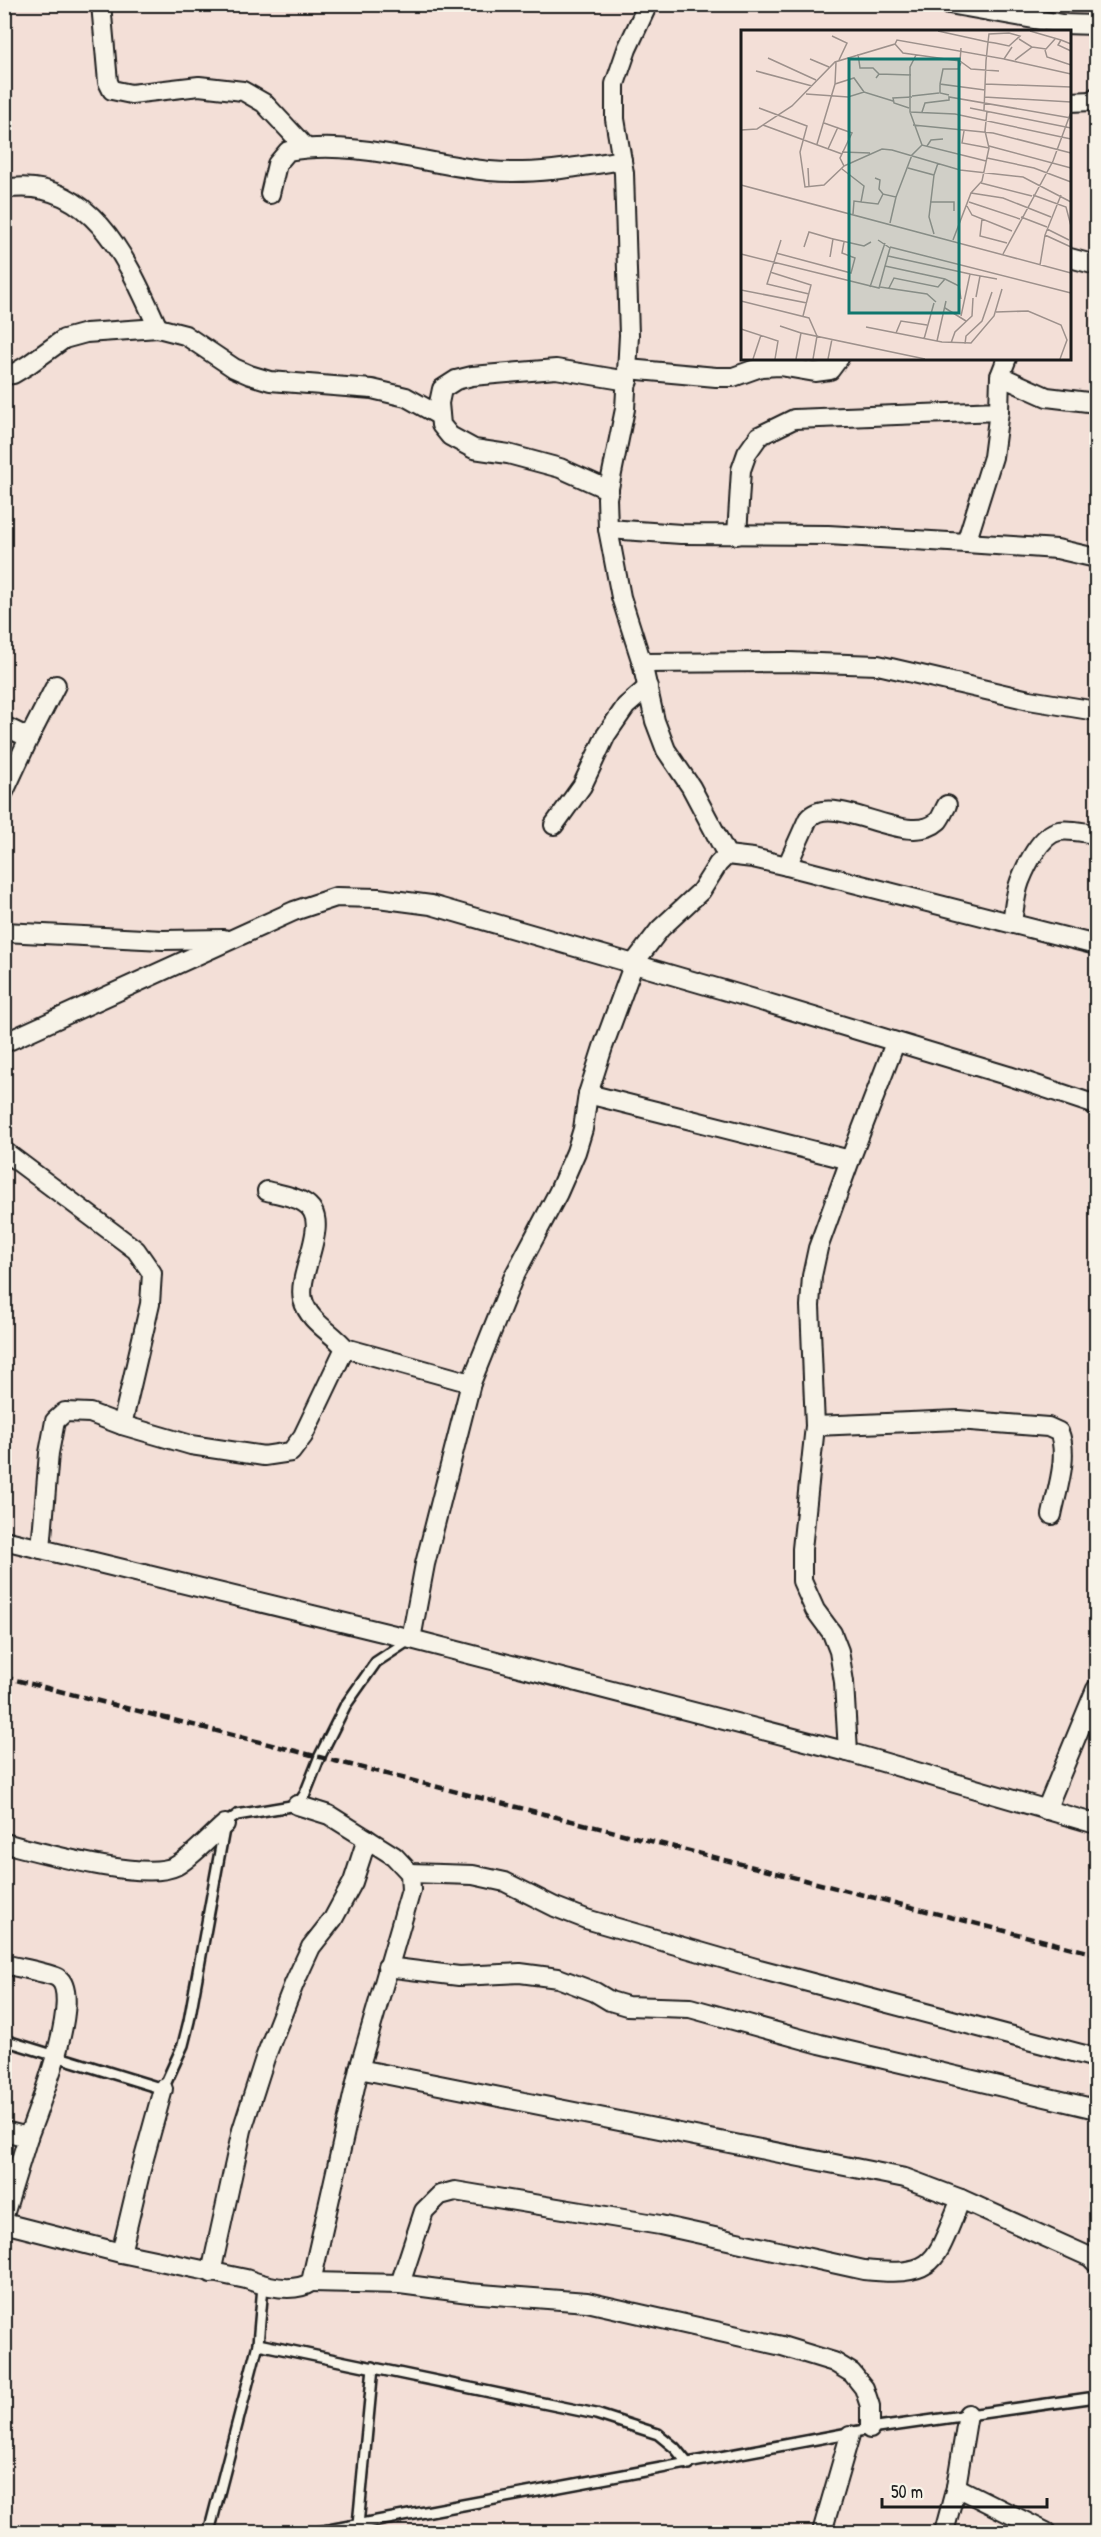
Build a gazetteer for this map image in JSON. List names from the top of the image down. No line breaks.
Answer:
{"scale_bar":"50 m"}
